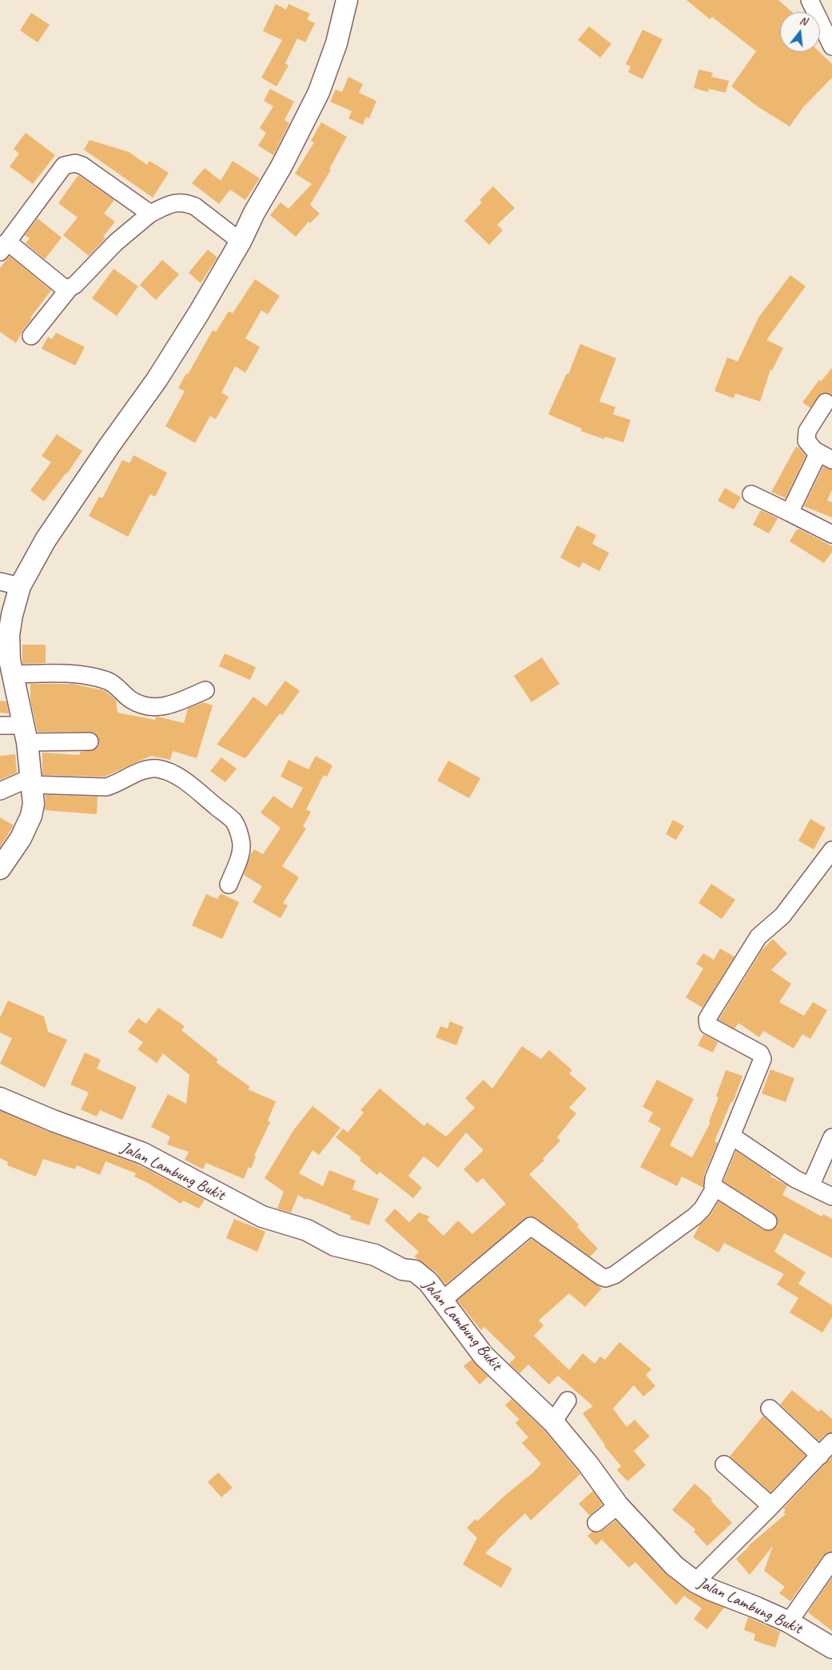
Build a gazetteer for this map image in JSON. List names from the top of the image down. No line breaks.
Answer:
{"streets":{"street":["Jalan Lambung Bukit"]},"north":"top"}
